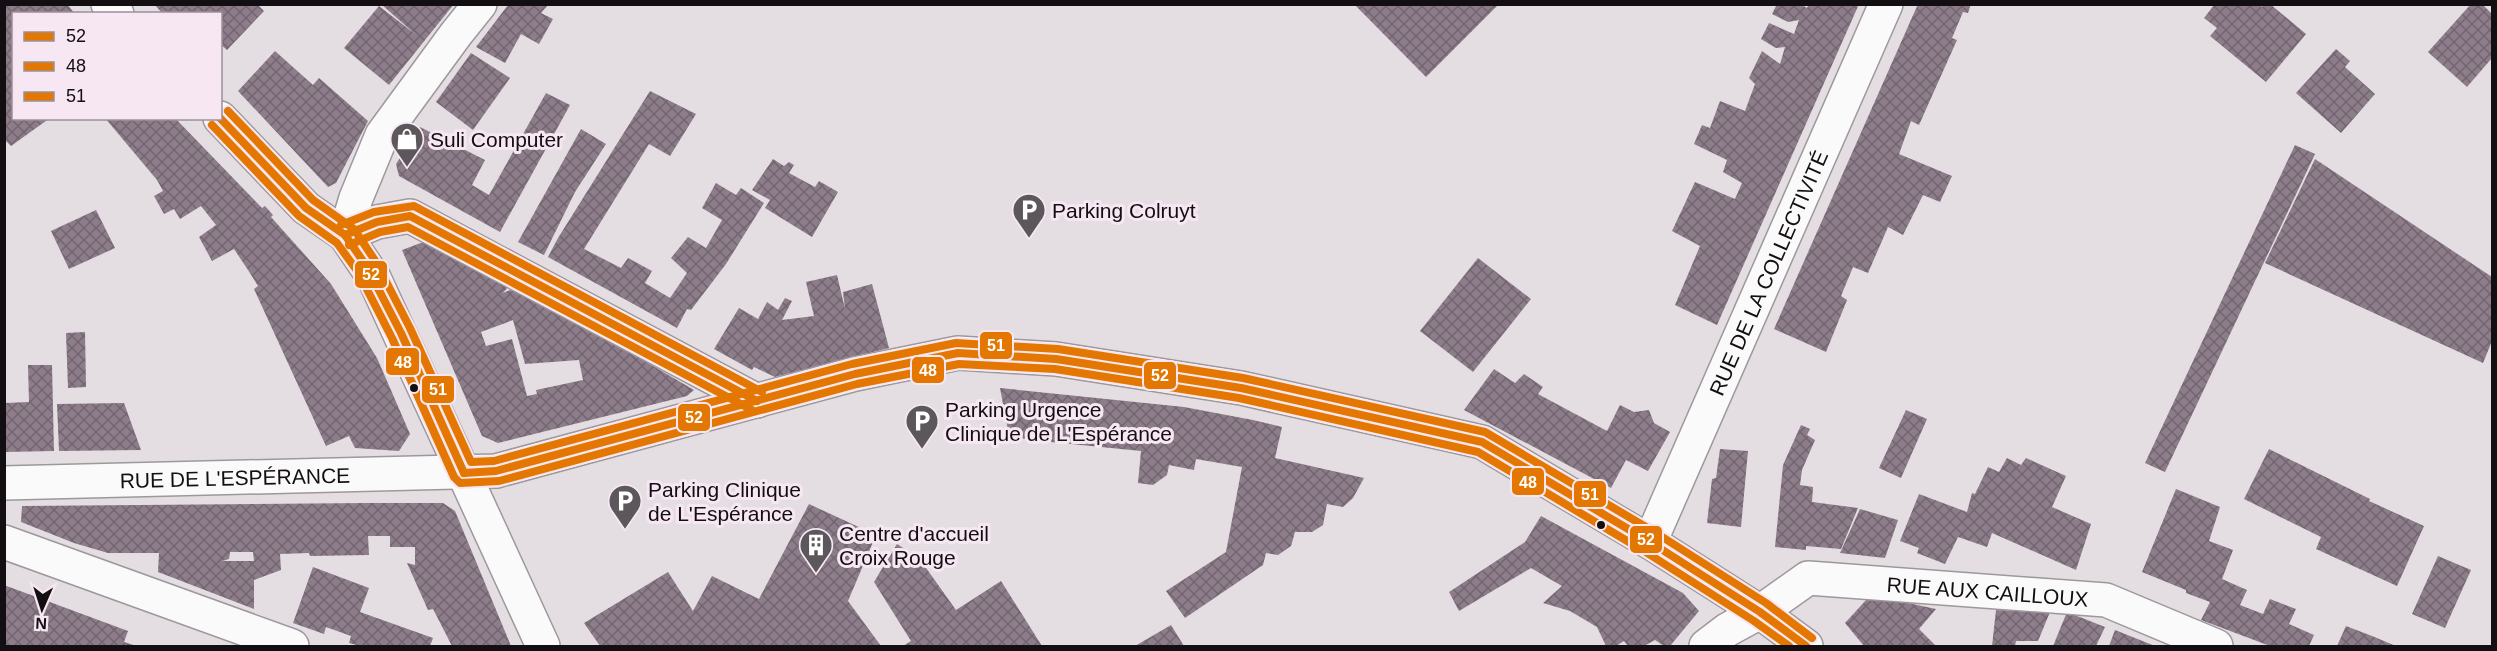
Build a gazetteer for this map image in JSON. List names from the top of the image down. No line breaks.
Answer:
{"streets":{"street":["RUE DE LA COLLECTIVITÉ","RUE DE L'ESPÉRANCE","RUE AUX CAILLOUX"]},"crossings":[["RUE DE LA COLLECTIVITÉ","RUE DE L'ESPÉRANCE"],["RUE DE L'ESPÉRANCE","RUE AUX CAILLOUX"]],"places":{"shop":["Suli Computer"],"parking":["Parking Colruyt","Parking Urgence Clinique de L'Espérance","Parking Clinique de L'Espérance"],"building":["Centre d'accueil Croix Rouge"]},"lines":["transit line 51","transit line 52","transit line 48"],"legend":["52","48","51"],"north":"bottom"}
